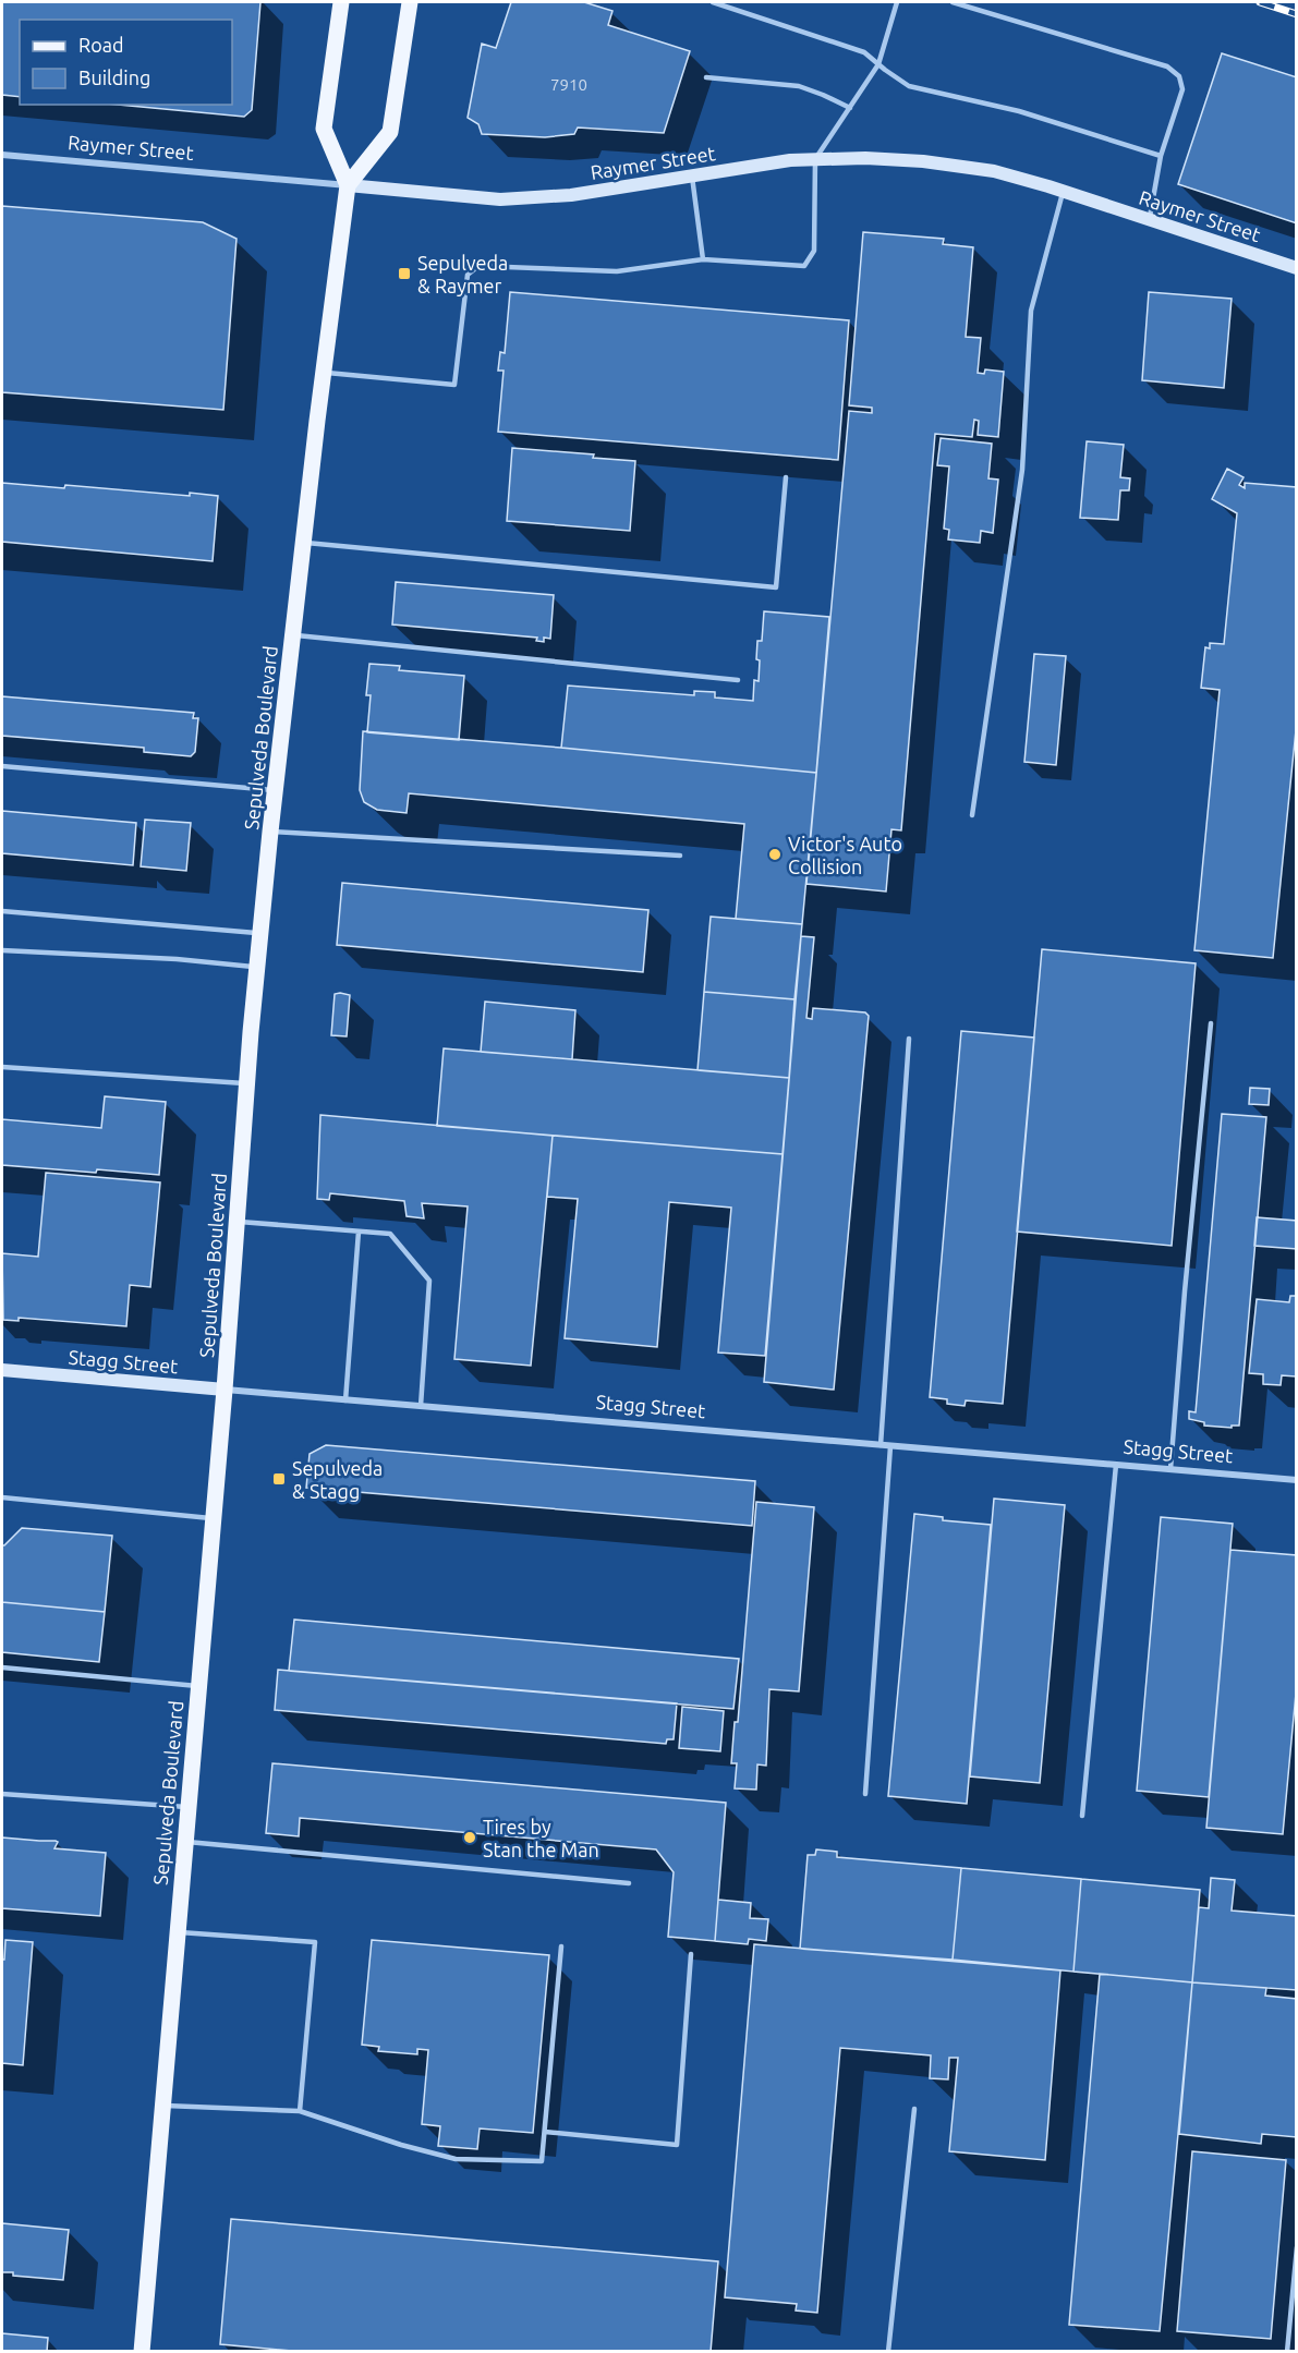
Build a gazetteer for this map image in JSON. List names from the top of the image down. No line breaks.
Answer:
{"streets":{"main road":["Sepulveda Boulevard"],"street":["Raymer Street","Stagg Street"]},"crossings":[["Raymer Street","Sepulveda Boulevard"],["Sepulveda Boulevard","Stagg Street"]],"places":{"transit":["Sepulveda & Raymer","Sepulveda & Stagg"],"other":["Victor's Auto Collision","Tires by Stan the Man"]},"house_numbers":["7910"],"legend":["Road","Building"]}
